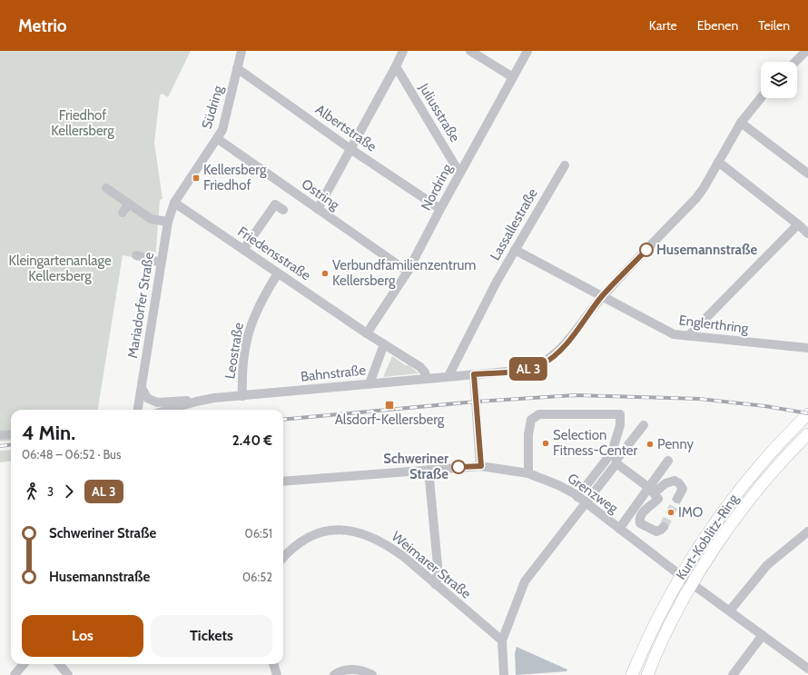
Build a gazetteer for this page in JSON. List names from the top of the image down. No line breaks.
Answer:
{"streets":{"main road":["Kurt-Koblitz-Ring"],"street":["Südring","Juliusstraße","Albertstraße","Nordring","Ostring","Lassallestraße","Friedensstraße","Mariadorfer Straße","Englerthring","Leostraße","Bahnstraße","Grenzweg","Weimarer Straße"]},"crossings":[["Südring","Albertstraße"],["Südring","Ostring"],["Südring","Friedensstraße"],["Südring","Mariadorfer Straße"],["Juliusstraße","Nordring"],["Albertstraße","Nordring"],["Nordring","Ostring"],["Nordring","Friedensstraße"],["Lassallestraße","Englerthring"],["Lassallestraße","Bahnstraße"],["Friedensstraße","Mariadorfer Straße"],["Friedensstraße","Leostraße"],["Friedensstraße","Bahnstraße"],["Mariadorfer Straße","Bahnstraße"],["Leostraße","Bahnstraße"],["Grenzweg","Kurt-Koblitz-Ring"]],"parks":["Friedhof Kellersberg","Kleingartenanlage Kellersberg"],"places":{"transit":["Kellersberg Friedhof","Alsdorf-Kellersberg"],"other":["Husemannstraße","Verbundfamilienzentrum Kellersberg","Selection Fitness-Center","Penny","Schweriner Straße","IMO"]},"page":{"header":"Metrio","nav":["Karte","Ebenen","Teilen"],"on_map":"AL 3","heading":["4 Min.","06:48 – 06:52 · Bus","2.40 €"],"legs":["3","AL 3"],"list":[{"name":"Schweriner Straße","value":"06:51"},{"name":"Husemannstraße","value":"06:52"}],"buttons":["Los","Tickets"]}}
